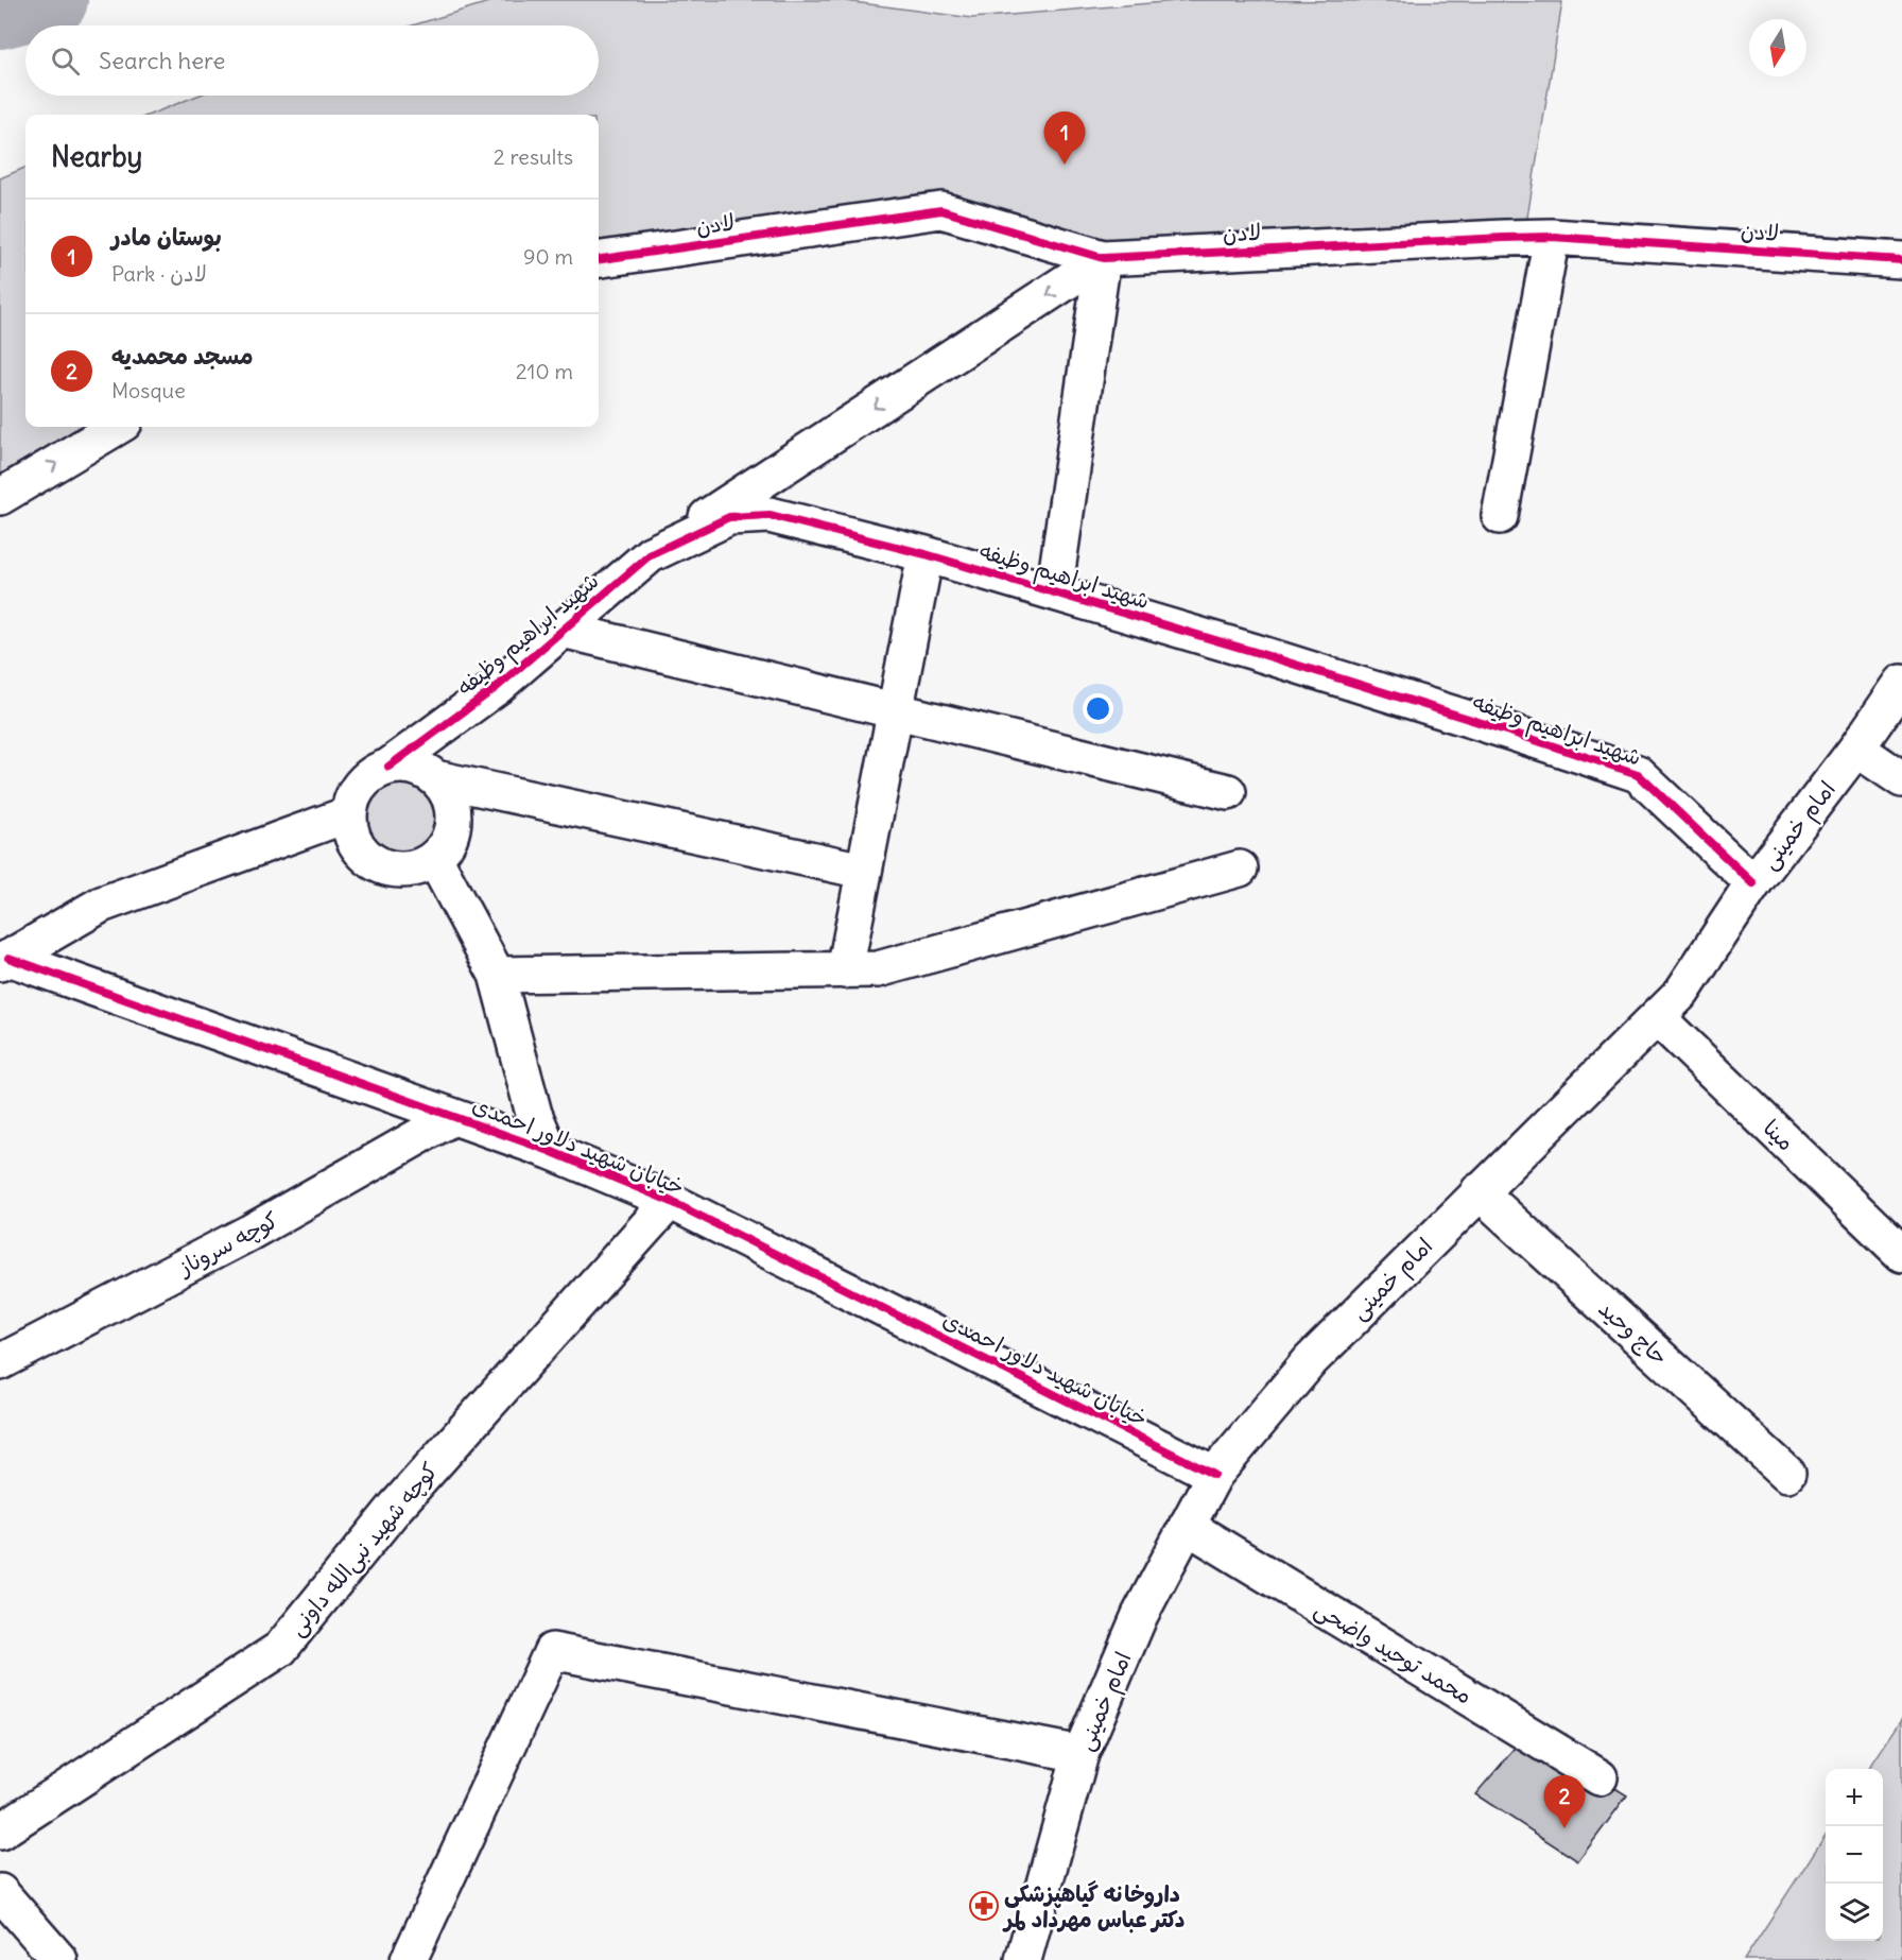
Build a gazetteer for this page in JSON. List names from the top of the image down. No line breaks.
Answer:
{"streets":{"street":["لادن","شهید ابراهیم وظیفه","امام خمینی","مینا","خیابان شهید دلاور احمدی","کوچه سروناز","حاج وحید","کوچه شهید نبی‌الله داونی","محمد توحید واضحی"]},"crossings":[["شهید ابراهیم وظیفه","امام خمینی"],["شهید ابراهیم وظیفه","خیابان شهید دلاور احمدی"],["امام خمینی","مینا"],["امام خمینی","خیابان شهید دلاور احمدی"],["امام خمینی","حاج وحید"],["امام خمینی","محمد توحید واضحی"],["خیابان شهید دلاور احمدی","کوچه سروناز"],["خیابان شهید دلاور احمدی","کوچه شهید نبی‌الله داونی"]],"places":{"pharmacy":["داروخانه گیاهپزشکی دکتر عباس مهرداد لمر"]},"north":"bottom","page":{"search":"Search here","pins":["1","2"],"heading":["Nearby","2 results"],"list":[{"mark":"1","name":"بوستان مادر","note":"Park · لادن","value":"90 m"},{"mark":"2","name":"مسجد محمدیه","note":"Mosque","value":"210 m"}],"map_buttons":["+","−"]}}
